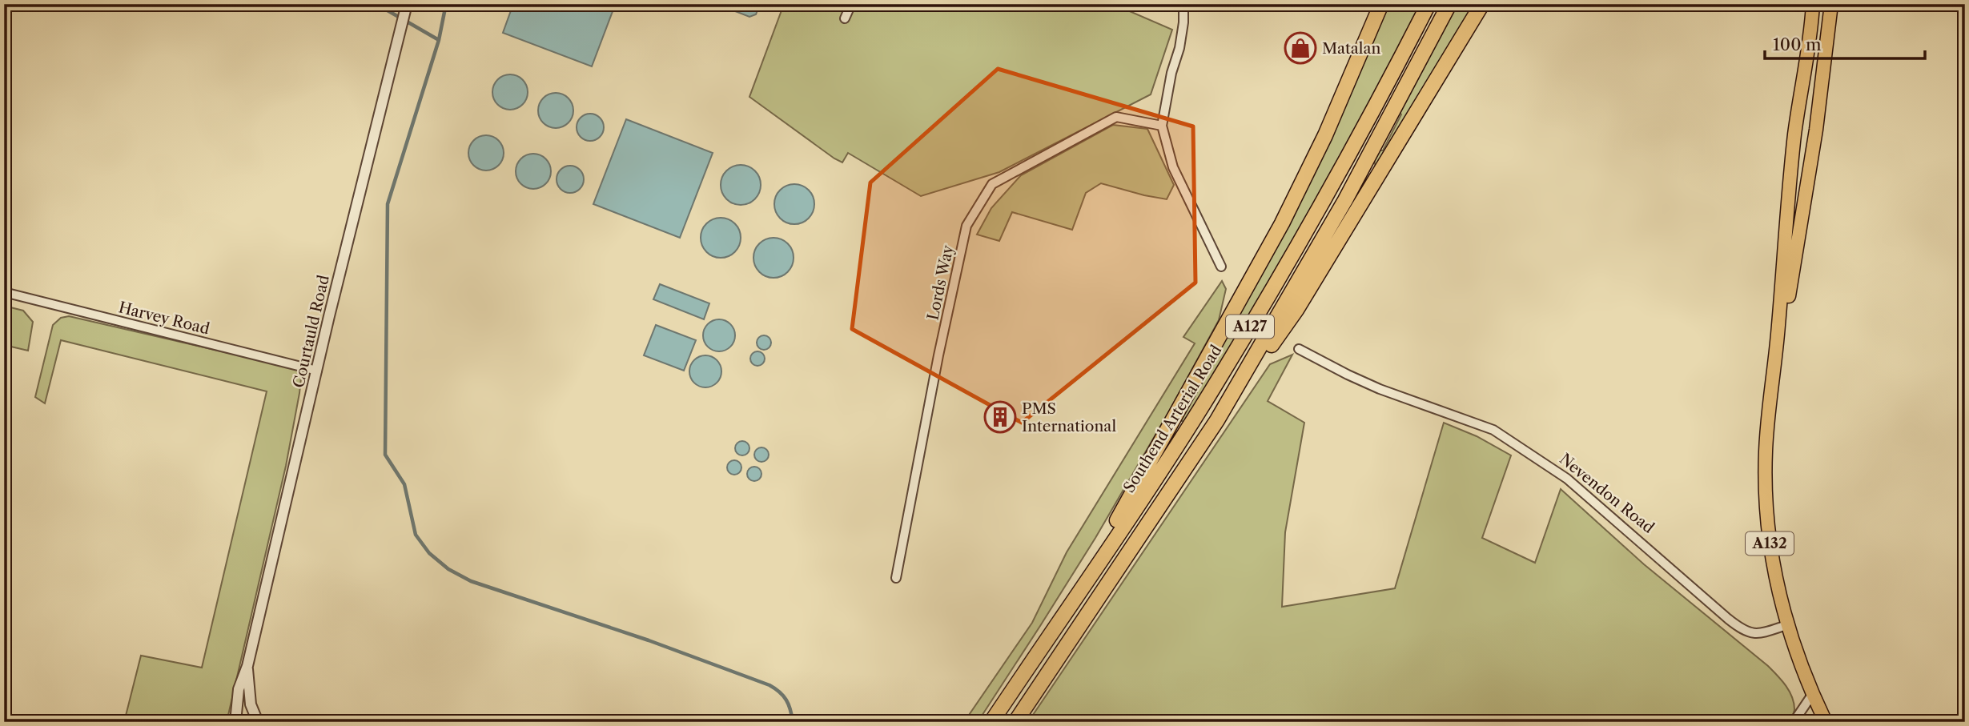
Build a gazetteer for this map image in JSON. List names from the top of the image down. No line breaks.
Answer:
{"streets":{"highway":["A127","Southend Arterial Road"],"main road":["A132"],"street":["Lords Way","Harvey Road","Courtauld Road","Nevendon Road"]},"crossings":[["Harvey Road","Courtauld Road"],["A127","Southend Arterial Road"],["Nevendon Road","A132"]],"places":{"shop":["Matalan"],"building":["PMS International"]},"scale_bar":"100 m"}
